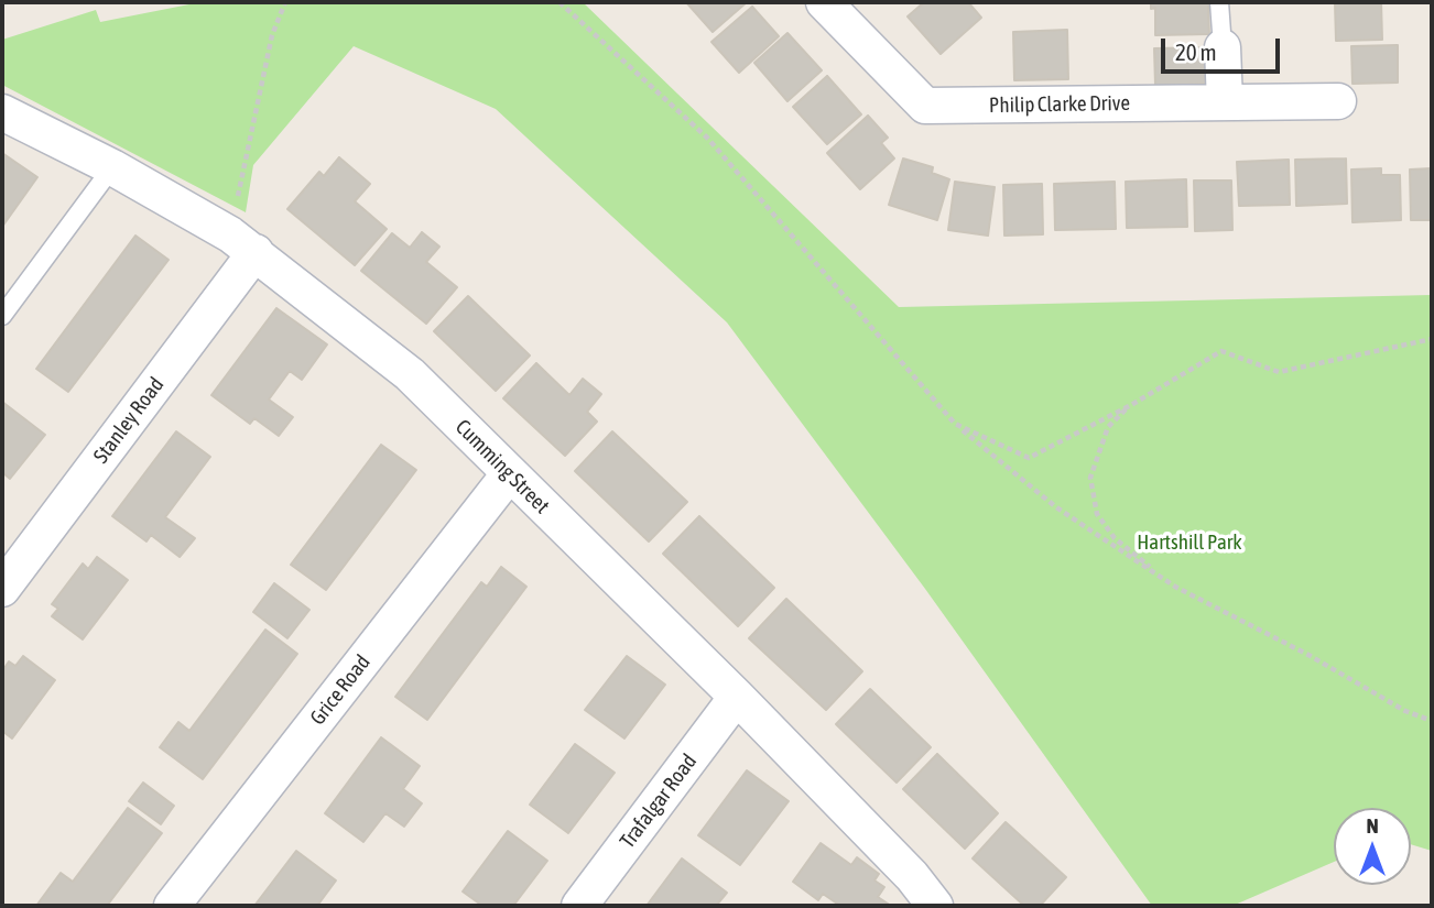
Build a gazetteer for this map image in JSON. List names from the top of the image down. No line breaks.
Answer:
{"streets":{"street":["Philip Clarke Drive","Stanley Road","Cumming Street","Grice Road","Trafalgar Road"]},"crossings":[["Stanley Road","Cumming Street"],["Cumming Street","Grice Road"],["Cumming Street","Trafalgar Road"]],"parks":["Hartshill Park"],"scale_bar":"20 m","north":"top"}
